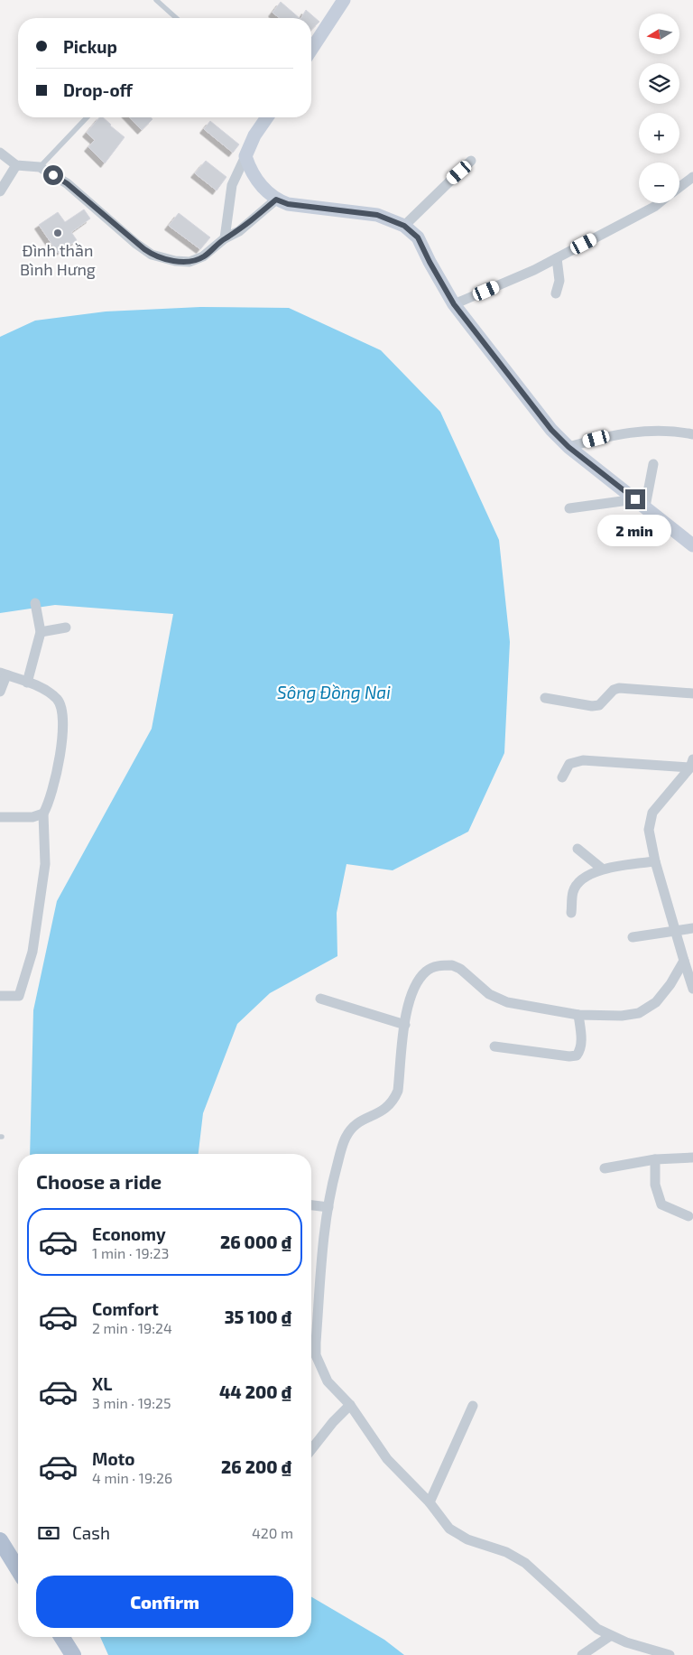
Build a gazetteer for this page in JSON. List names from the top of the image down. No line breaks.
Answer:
{"water":["Sông Đồng Nai"],"places":["Đình thần Bình Hưng"],"north":"left","page":{"map_buttons":["+","−"],"banner":["Pickup","Drop-off"],"bubble":"2 min","heading":"Choose a ride","list":[{"name":"Economy","note":"1 min · 19:23","value":"26 000 ₫"},{"name":"Comfort","note":"2 min · 19:24","value":"35 100 ₫"},{"name":"XL","note":"3 min · 19:25","value":"44 200 ₫"},{"name":"Moto","note":"4 min · 19:26","value":"26 200 ₫"}],"pay":["Cash","420 m"],"buttons":"Confirm"}}
